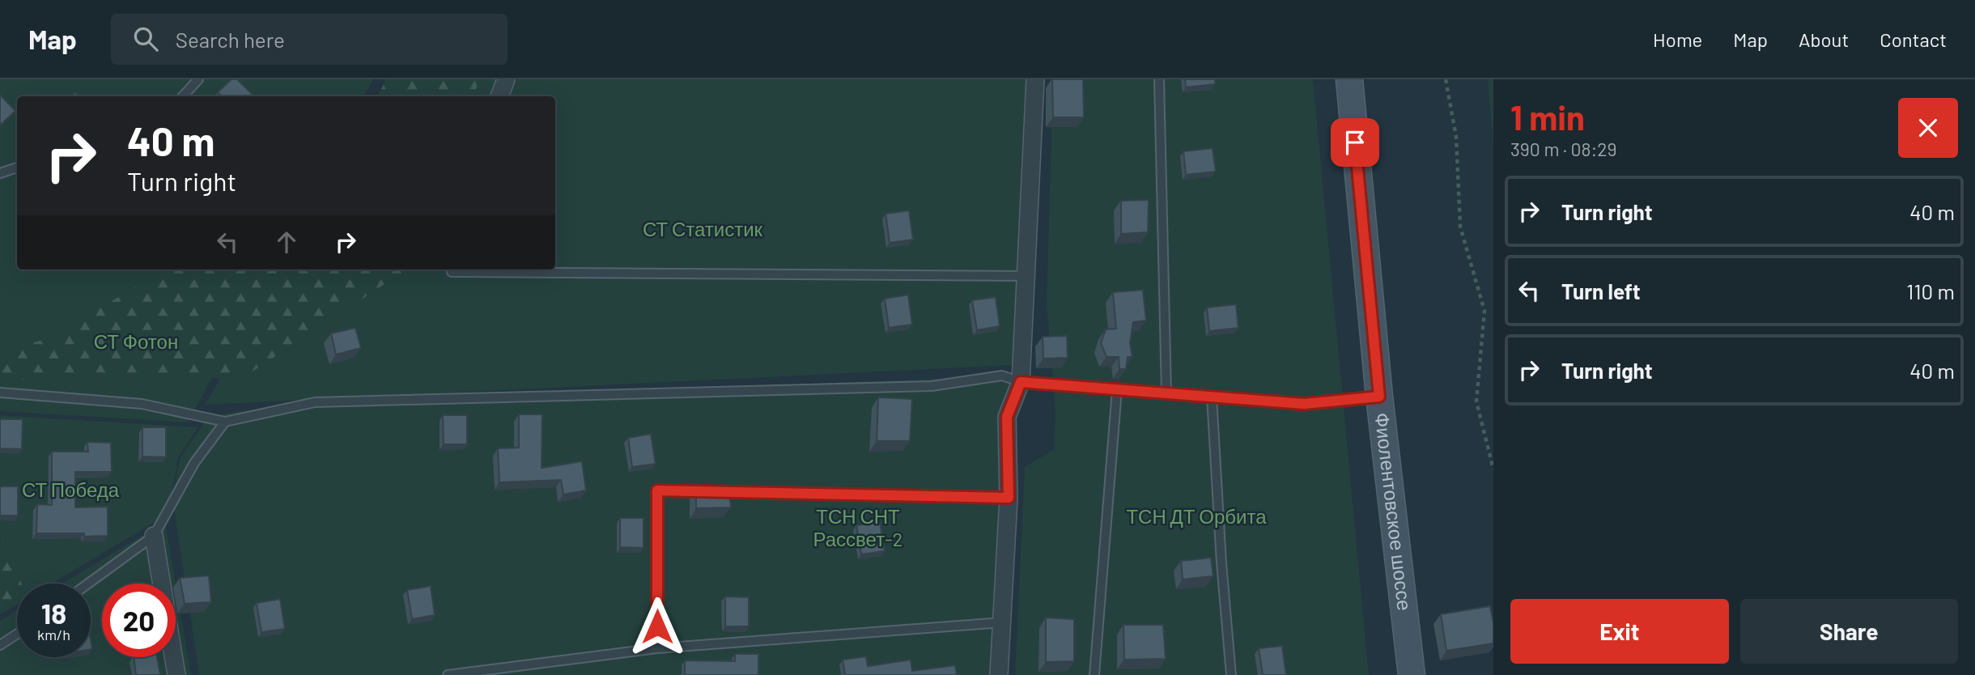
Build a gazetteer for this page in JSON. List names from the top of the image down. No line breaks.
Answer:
{"streets":{"main road":["Фиолентовское шоссе"]},"parks":["СТ Статистик","СТ Фотон","СТ Победа","ТСН СНТ Рассвет-2","ТСН ДТ Орбита"],"page":{"header":"Map","search":"Search here","nav":["Home","Map","About","Contact"],"heading":["1 min","390 m · 08:29"],"turn":["40 m","Turn right"],"list":[{"name":"Turn right","value":"40 m"},{"name":"Turn left","value":"110 m"},{"name":"Turn right","value":"40 m"}],"speed":"18 km/h","limit":"20","buttons":["Exit","Share"]}}
